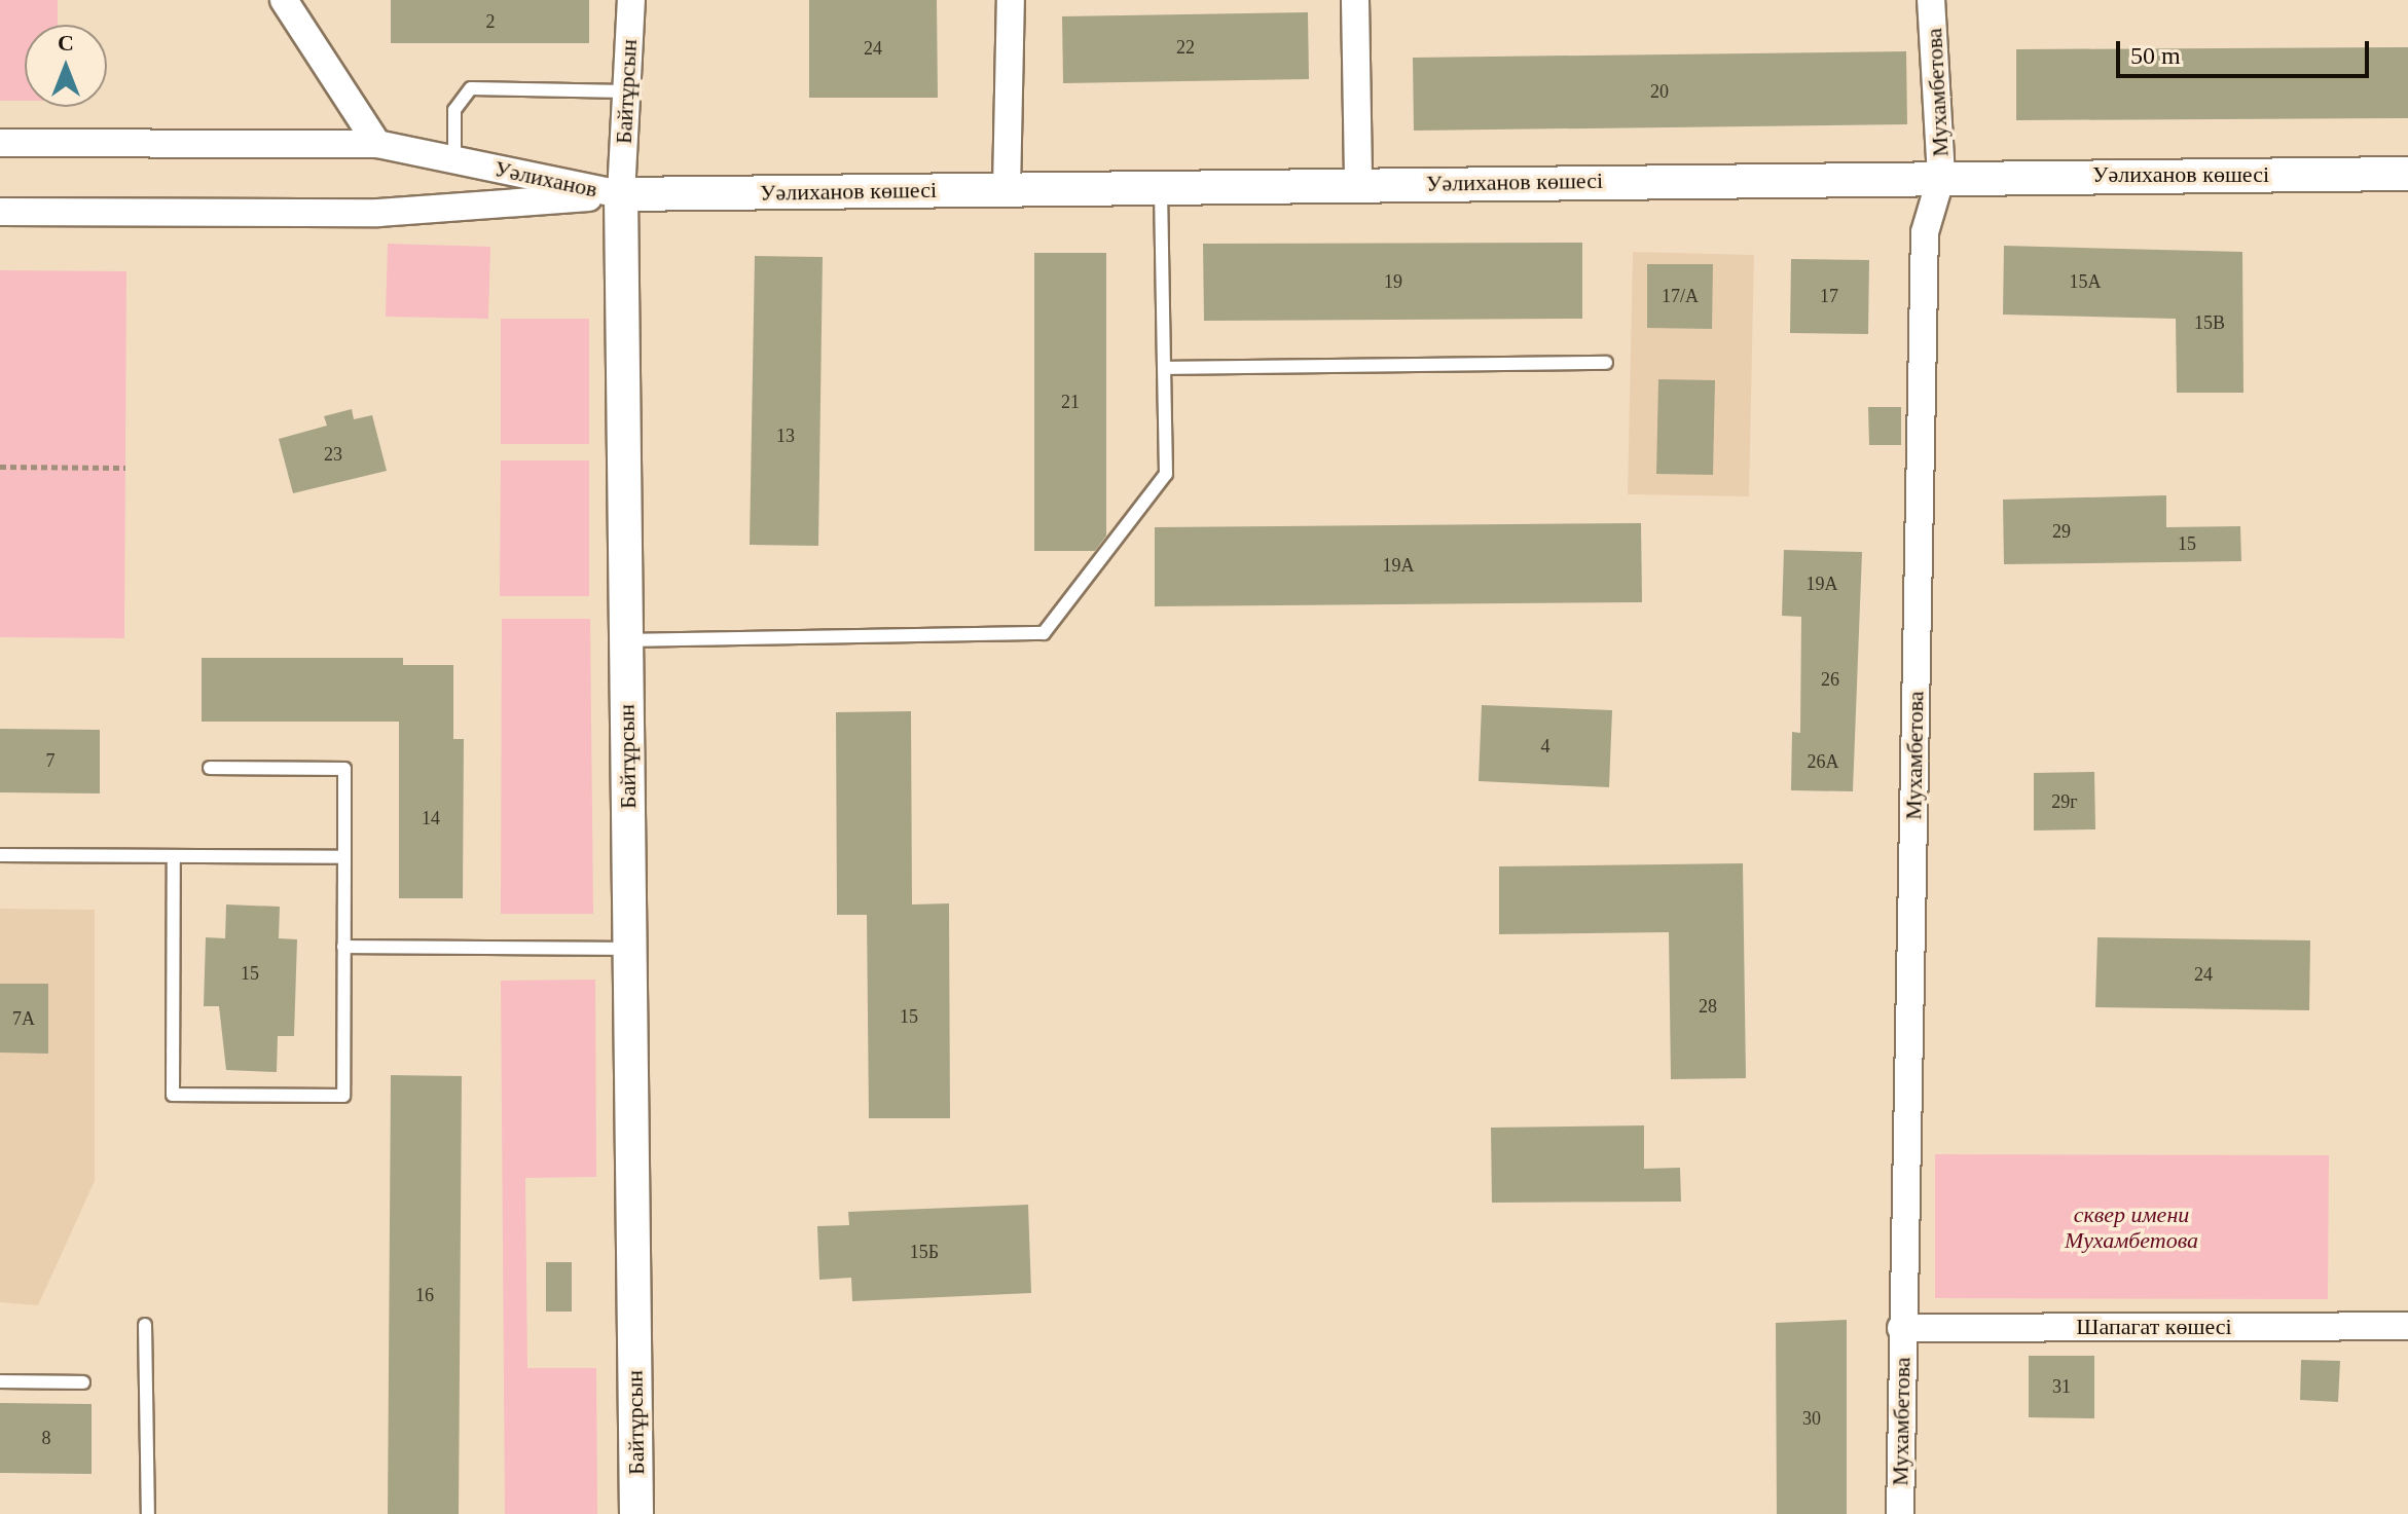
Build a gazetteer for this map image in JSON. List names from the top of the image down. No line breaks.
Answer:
{"streets":{"street":["Байтұрсын","Мухамбетова","Уәлиханов көшесі","Уәлиханов","Шапагат көшесі"]},"crossings":[["Байтұрсын","Уәлиханов көшесі"],["Байтұрсын","Уәлиханов"],["Мухамбетова","Уәлиханов көшесі"],["Мухамбетова","Шапагат көшесі"],["Уәлиханов көшесі","Уәлиханов"]],"parks":["сквер имени Мухамбетова"],"house_numbers":["2","22","24","20","19","15А","17/А","17","15В","21","13","23","29","15","19А","19А","26","4","7","26А","29г","14","15","24","28","15","7А","15Б","16","31","30","8"],"scale_bar":"50 m","north":"top"}
